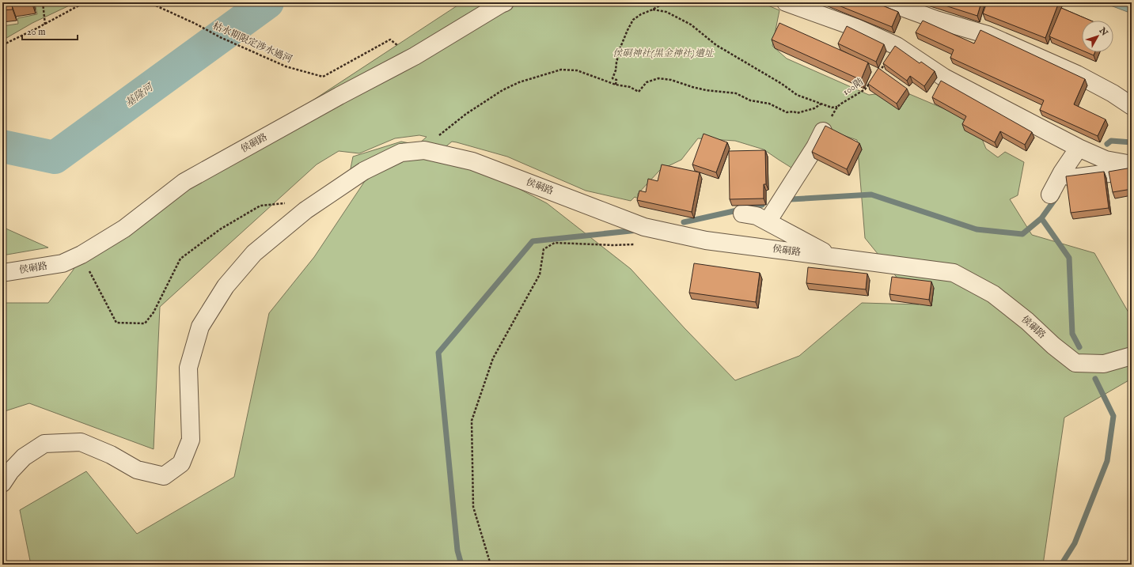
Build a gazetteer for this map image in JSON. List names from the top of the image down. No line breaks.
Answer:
{"streets":{"street":["侯硐路"],"path":["枯水期限定涉水過河","100階"]},"water":["基隆河"],"parks":["侯硐神社(黑金神社)遺址"],"scale_bar":"20 m","north":"top right"}
